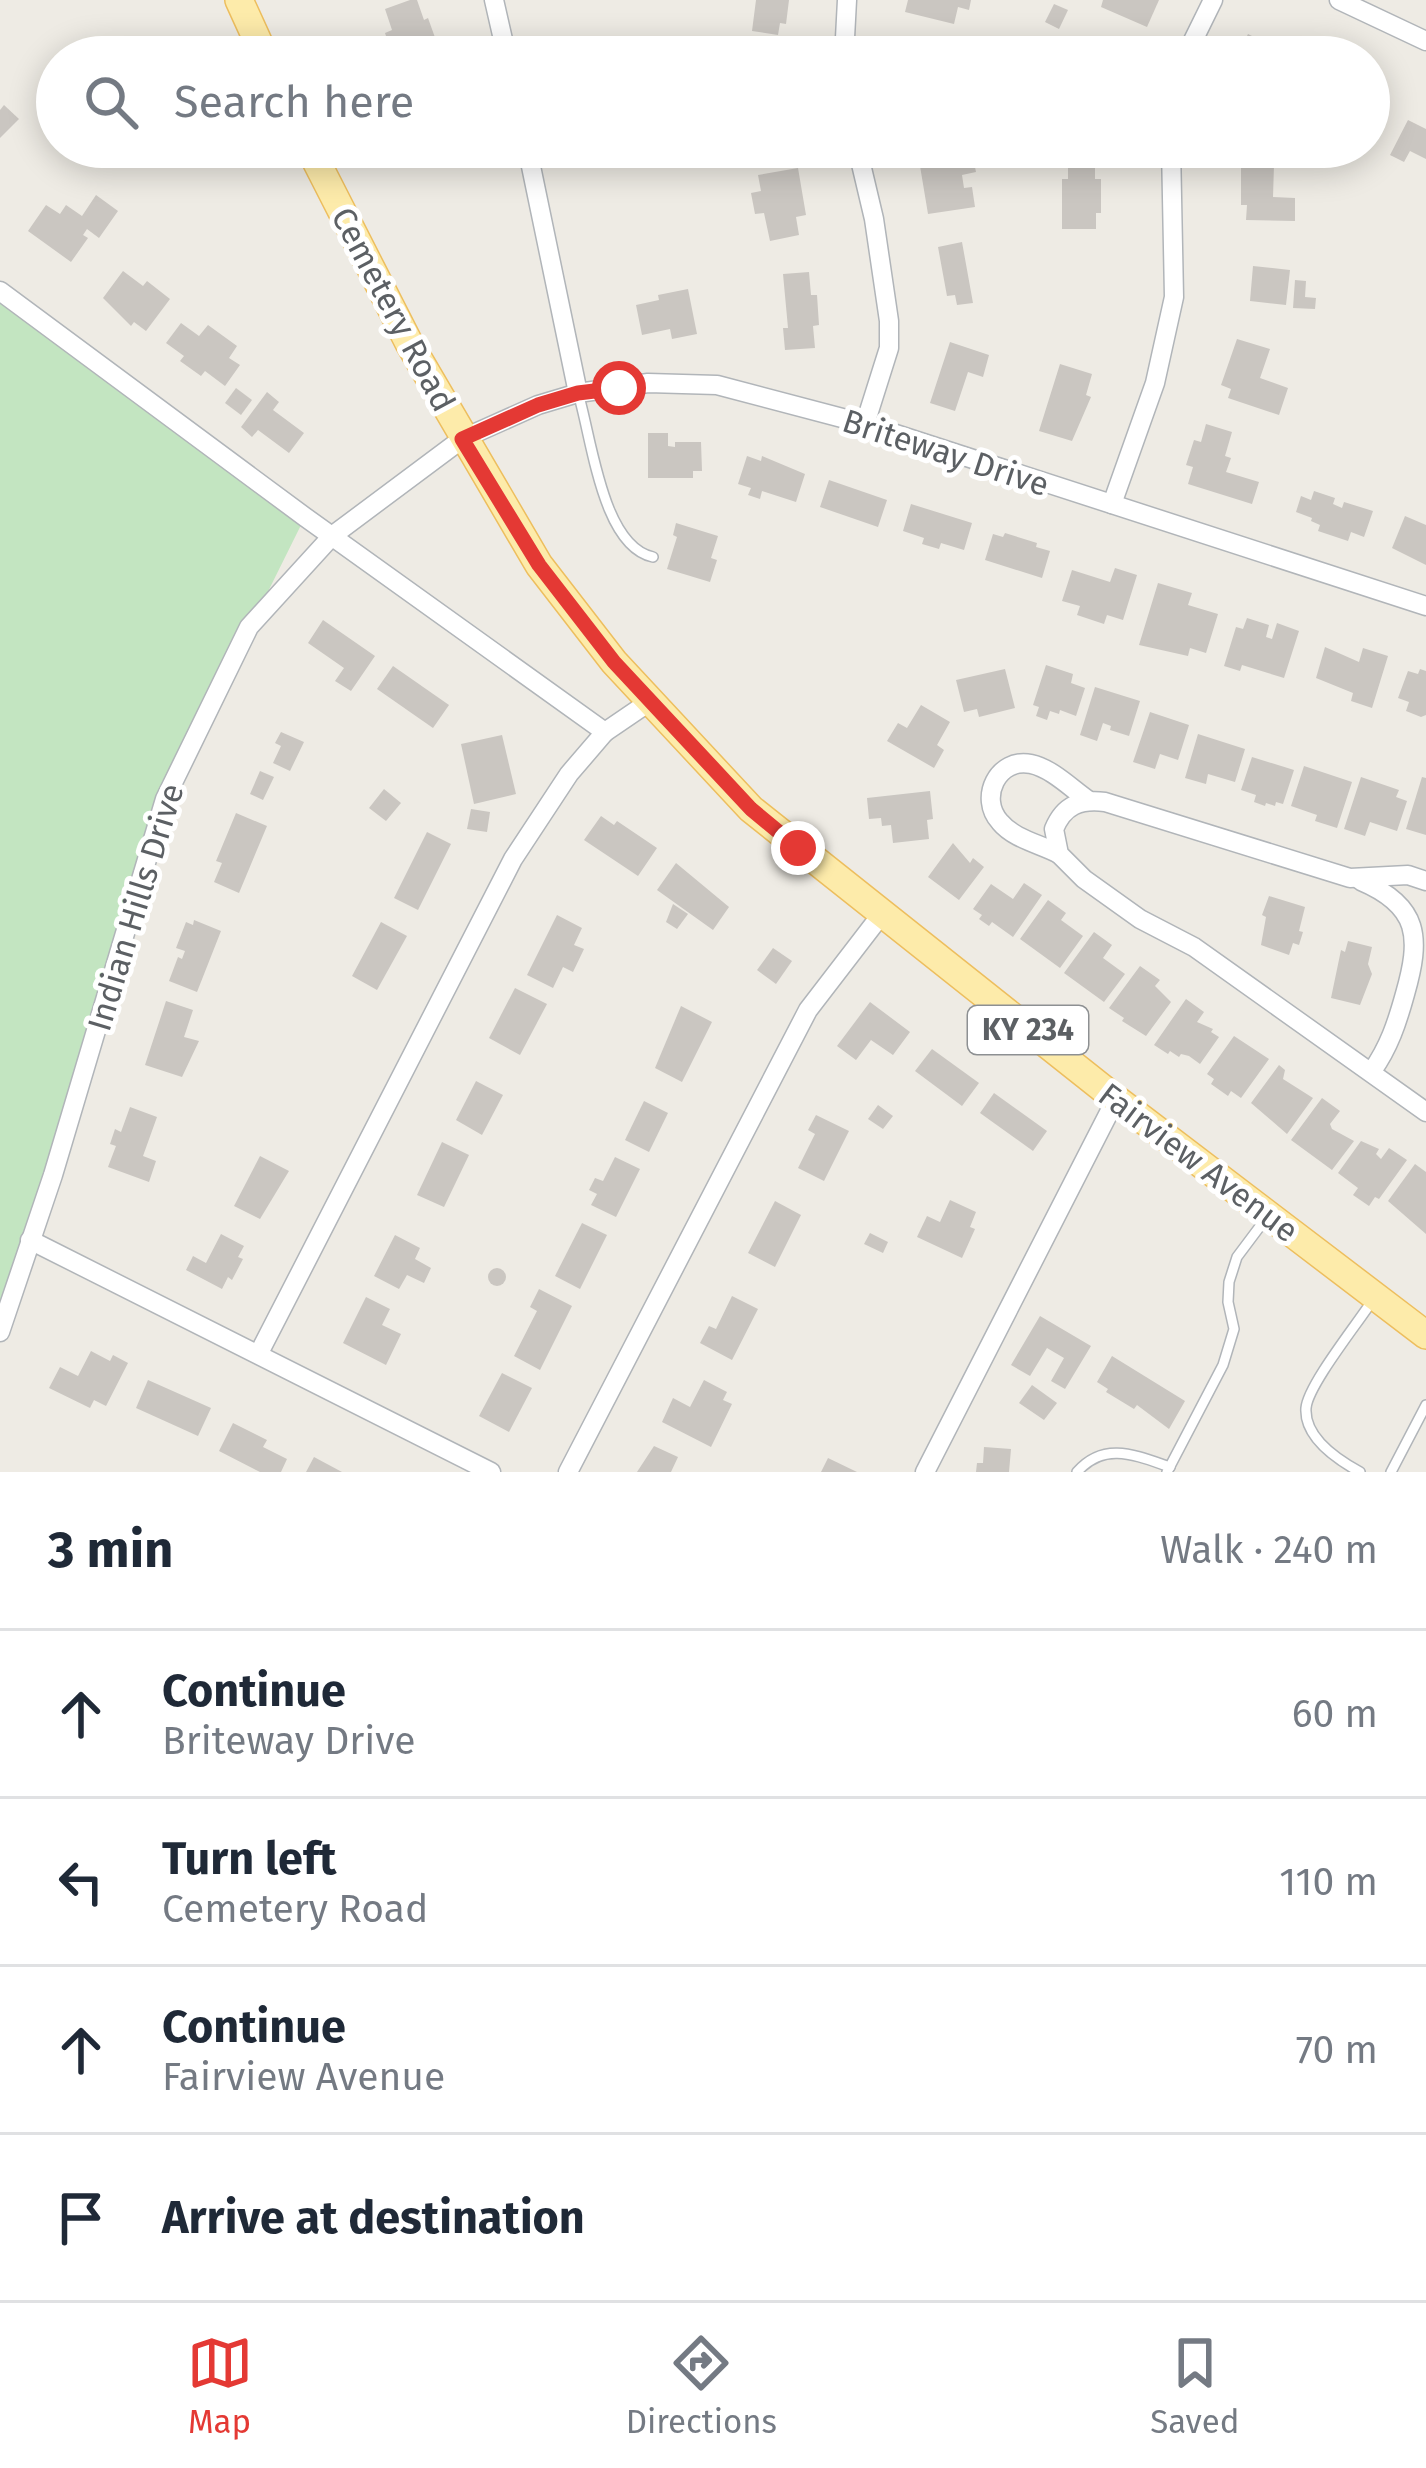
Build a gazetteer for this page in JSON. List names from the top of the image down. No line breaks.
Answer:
{"streets":{"main road":["Cemetery Road","KY 234","Fairview Avenue"],"street":["Briteway Drive","Indian Hills Drive"]},"crossings":[["Cemetery Road","Briteway Drive"],["Cemetery Road","Indian Hills Drive"],["Cemetery Road","Fairview Avenue"],["Briteway Drive","Indian Hills Drive"]],"page":{"search":"Search here","heading":["3 min","Walk · 240 m"],"list":[["Continue","Briteway Drive","60 m"],["Turn left","Cemetery Road","110 m"],["Continue","Fairview Avenue","70 m"],"Arrive at destination"],"nav":["Map","Directions","Saved"]}}
